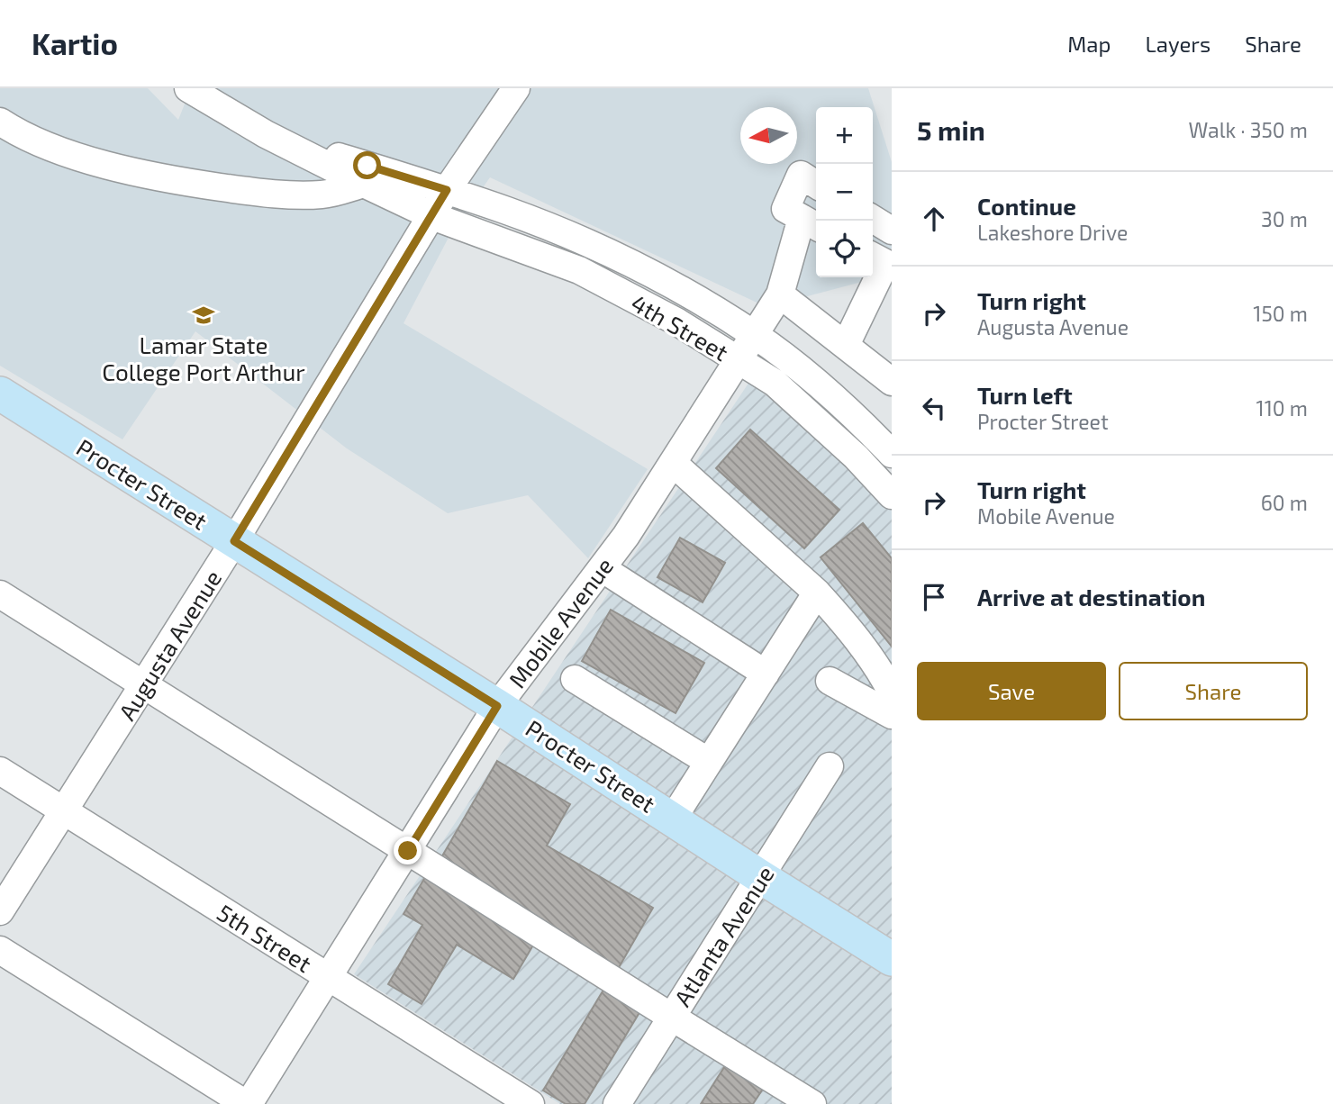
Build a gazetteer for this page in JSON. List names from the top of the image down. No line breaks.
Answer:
{"streets":{"main road":["Procter Street"],"street":["4th Street","Mobile Avenue","Augusta Avenue","Atlanta Avenue","5th Street"]},"crossings":[["4th Street","Mobile Avenue"],["4th Street","Augusta Avenue"],["Procter Street","Mobile Avenue"],["Procter Street","Augusta Avenue"],["Procter Street","Atlanta Avenue"],["Mobile Avenue","5th Street"],["Augusta Avenue","5th Street"]],"places":{"school or university":["Lamar State College Port Arthur"]},"north":"left","page":{"header":"Kartio","nav":["Map","Layers","Share"],"heading":["5 min","Walk · 350 m"],"map_buttons":["+","−"],"list":[["Continue","Lakeshore Drive","30 m"],["Turn right","Augusta Avenue","150 m"],["Turn left","Procter Street","110 m"],["Turn right","Mobile Avenue","60 m"],"Arrive at destination"],"buttons":["Save","Share"]}}
